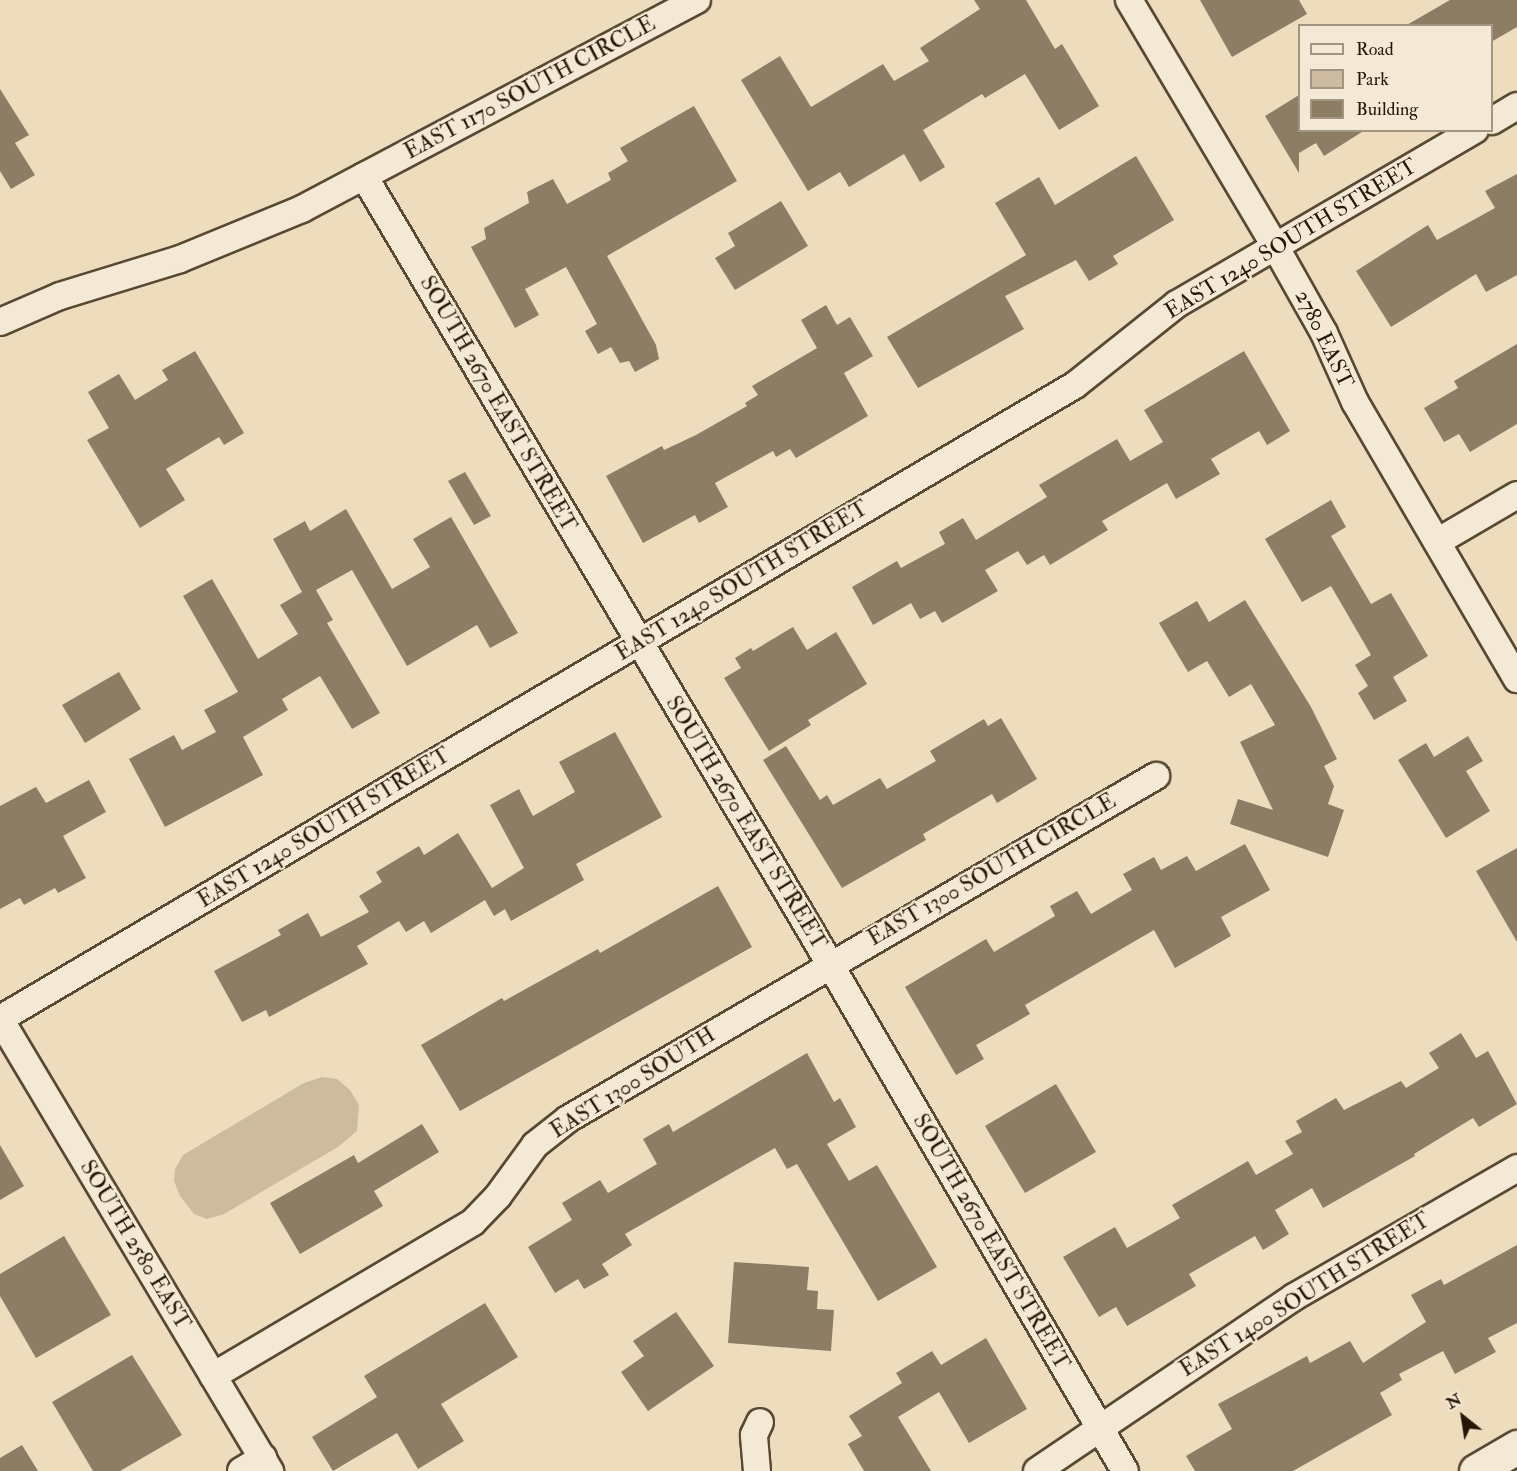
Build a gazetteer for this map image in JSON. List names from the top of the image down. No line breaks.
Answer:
{"streets":{"street":["EAST 1170 SOUTH CIRCLE","EAST 1240 SOUTH STREET","2780 EAST","SOUTH 2670 EAST STREET","EAST 1300 SOUTH CIRCLE","EAST 1300 SOUTH","SOUTH 2580 EAST","EAST 1400 SOUTH STREET"]},"crossings":[["EAST 1170 SOUTH CIRCLE","SOUTH 2670 EAST STREET"],["EAST 1240 SOUTH STREET","2780 EAST"],["EAST 1240 SOUTH STREET","SOUTH 2670 EAST STREET"],["EAST 1240 SOUTH STREET","SOUTH 2580 EAST"],["SOUTH 2670 EAST STREET","EAST 1300 SOUTH CIRCLE"],["SOUTH 2670 EAST STREET","EAST 1300 SOUTH"],["SOUTH 2670 EAST STREET","EAST 1400 SOUTH STREET"],["EAST 1300 SOUTH CIRCLE","EAST 1300 SOUTH"],["EAST 1300 SOUTH","SOUTH 2580 EAST"]],"legend":["Road","Park","Building"],"north":"top left"}
